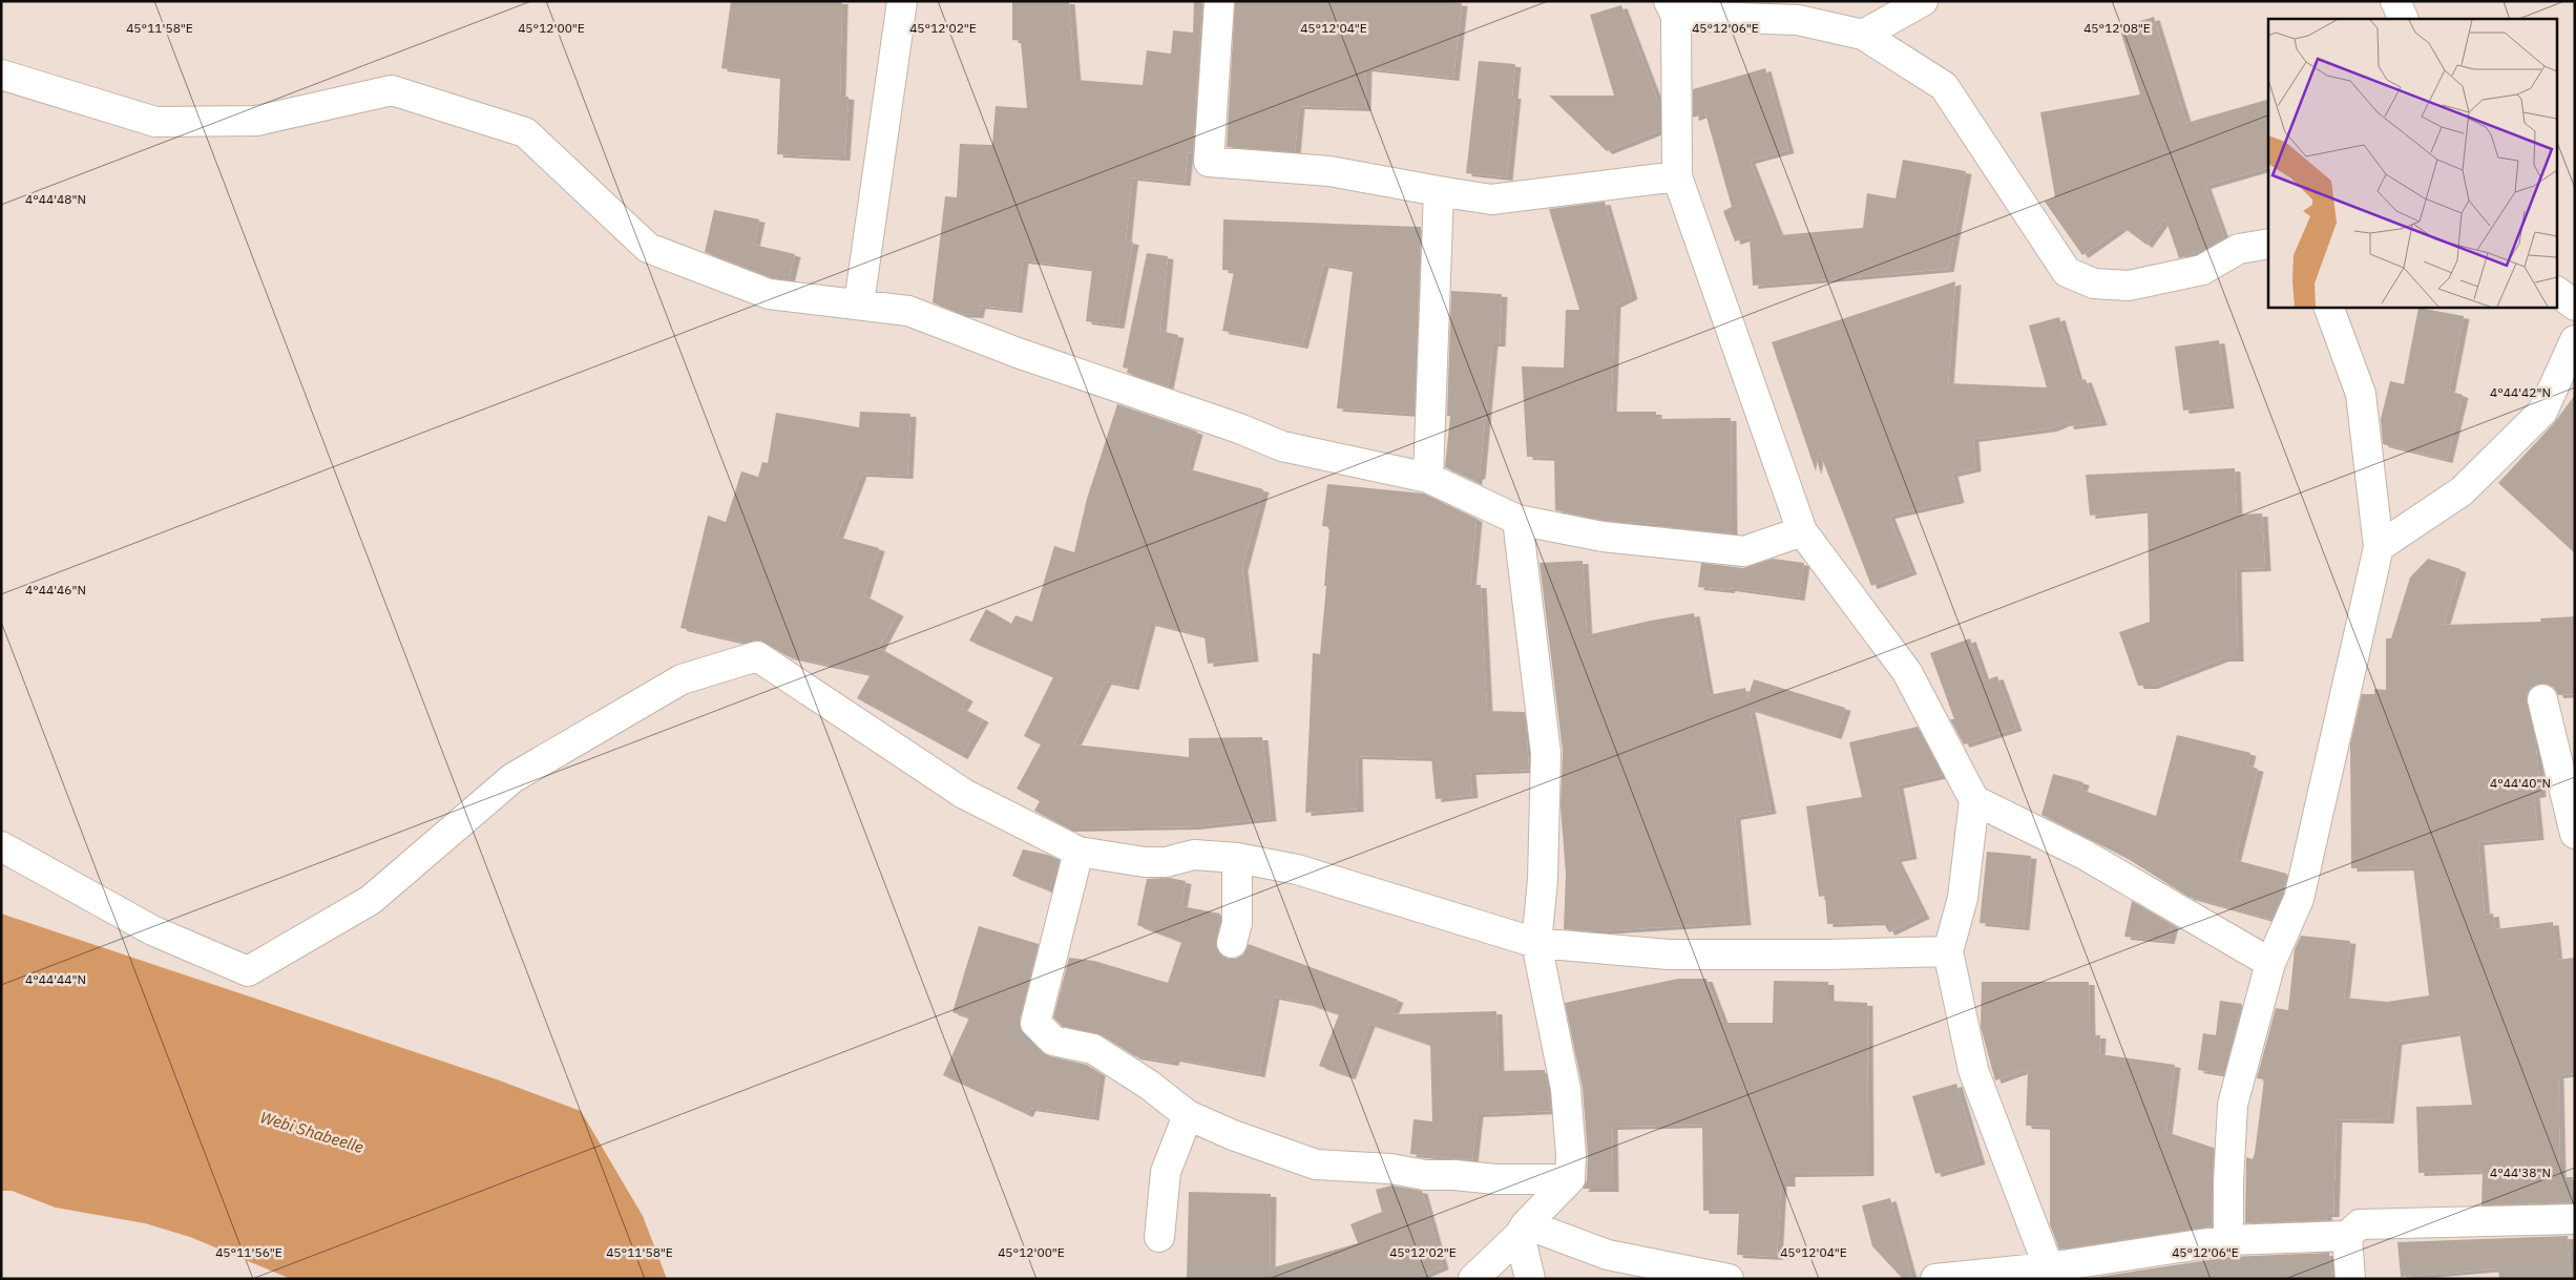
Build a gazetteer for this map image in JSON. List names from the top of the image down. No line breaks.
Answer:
{"water":["Webi Shabeelle"],"coordinates":["45°11'58\"E","45°12'00\"E","45°12'02\"E","45°12'04\"E","45°12'06\"E","45°12'08\"E","4°44'48\"N","4°44'42\"N","4°44'46\"N","4°44'40\"N","4°44'44\"N","4°44'38\"N","45°11'56\"E"]}
